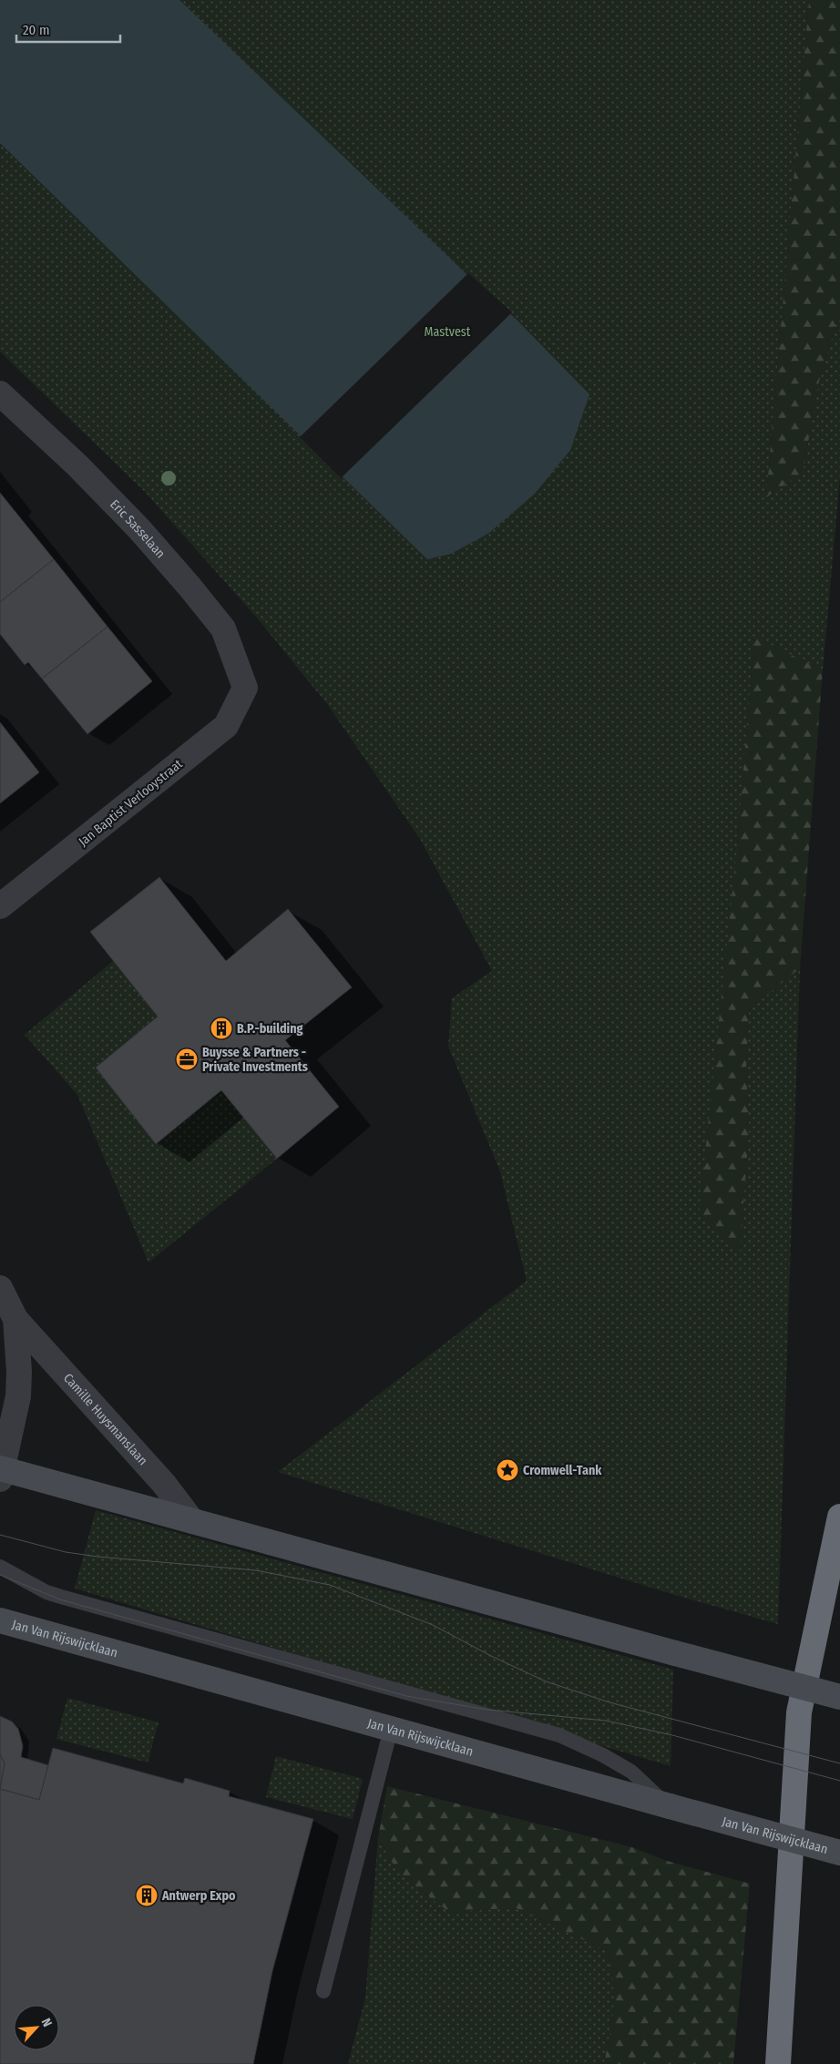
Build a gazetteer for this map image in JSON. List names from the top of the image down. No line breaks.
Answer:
{"streets":{"main road":["Jan Van Rijswijcklaan"],"street":["Eric Sasselaan","Jan Baptist Verlooystraat","Camille Huysmanslaan"]},"crossings":[["Eric Sasselaan","Jan Baptist Verlooystraat"]],"parks":["Mastvest"],"places":{"building":["B.P.-building","Antwerp Expo"],"office":["Buysse & Partners - Private Investments"],"place":["Cromwell-Tank"]},"scale_bar":"20 m","north":"top right"}
